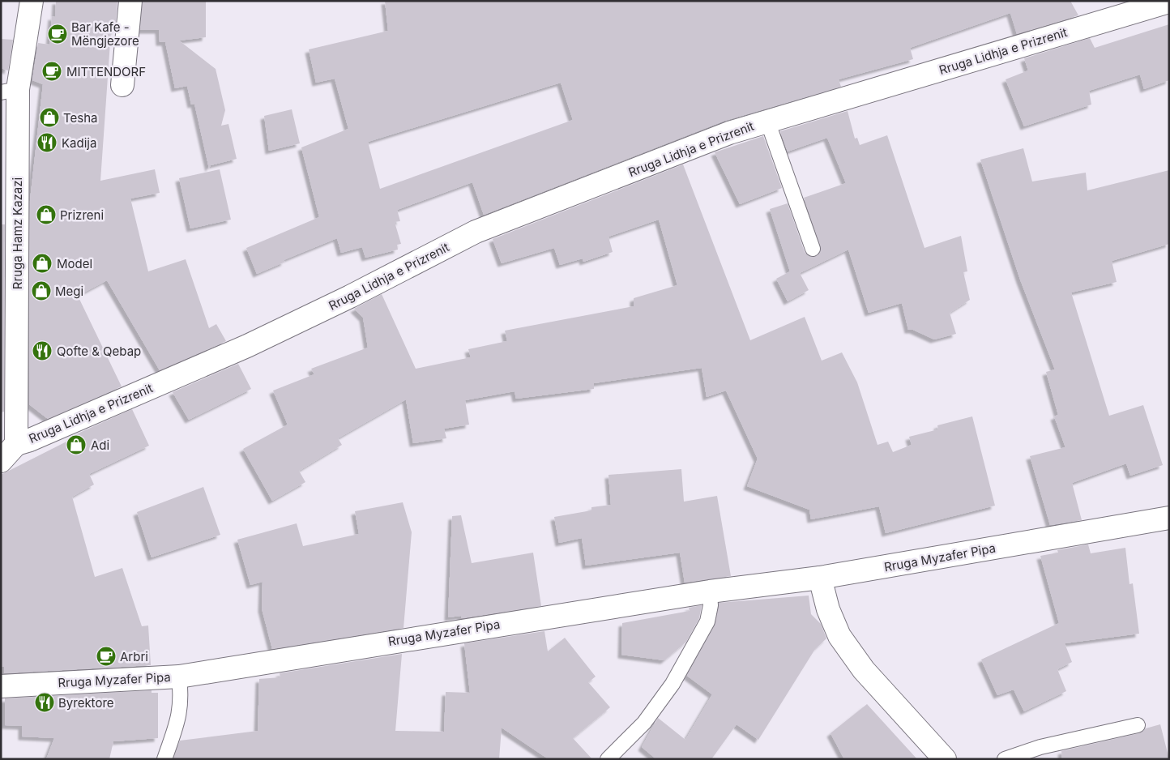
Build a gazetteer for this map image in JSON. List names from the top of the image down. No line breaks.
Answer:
{"streets":{"street":["Rruga Lidhja e Prizrenit","Rruga Hamz Kazazi","Rruga Myzafer Pipa"]},"crossings":[["Rruga Lidhja e Prizrenit","Rruga Hamz Kazazi"]],"places":{"cafe":["Bar Kafe - Mëngjezore","MITTENDORF","Arbri"],"shop":["Tesha","Prizreni","Model","Megi","Adi"],"restaurant":["Kadija","Qofte & Qebap","Byrektore"]}}
